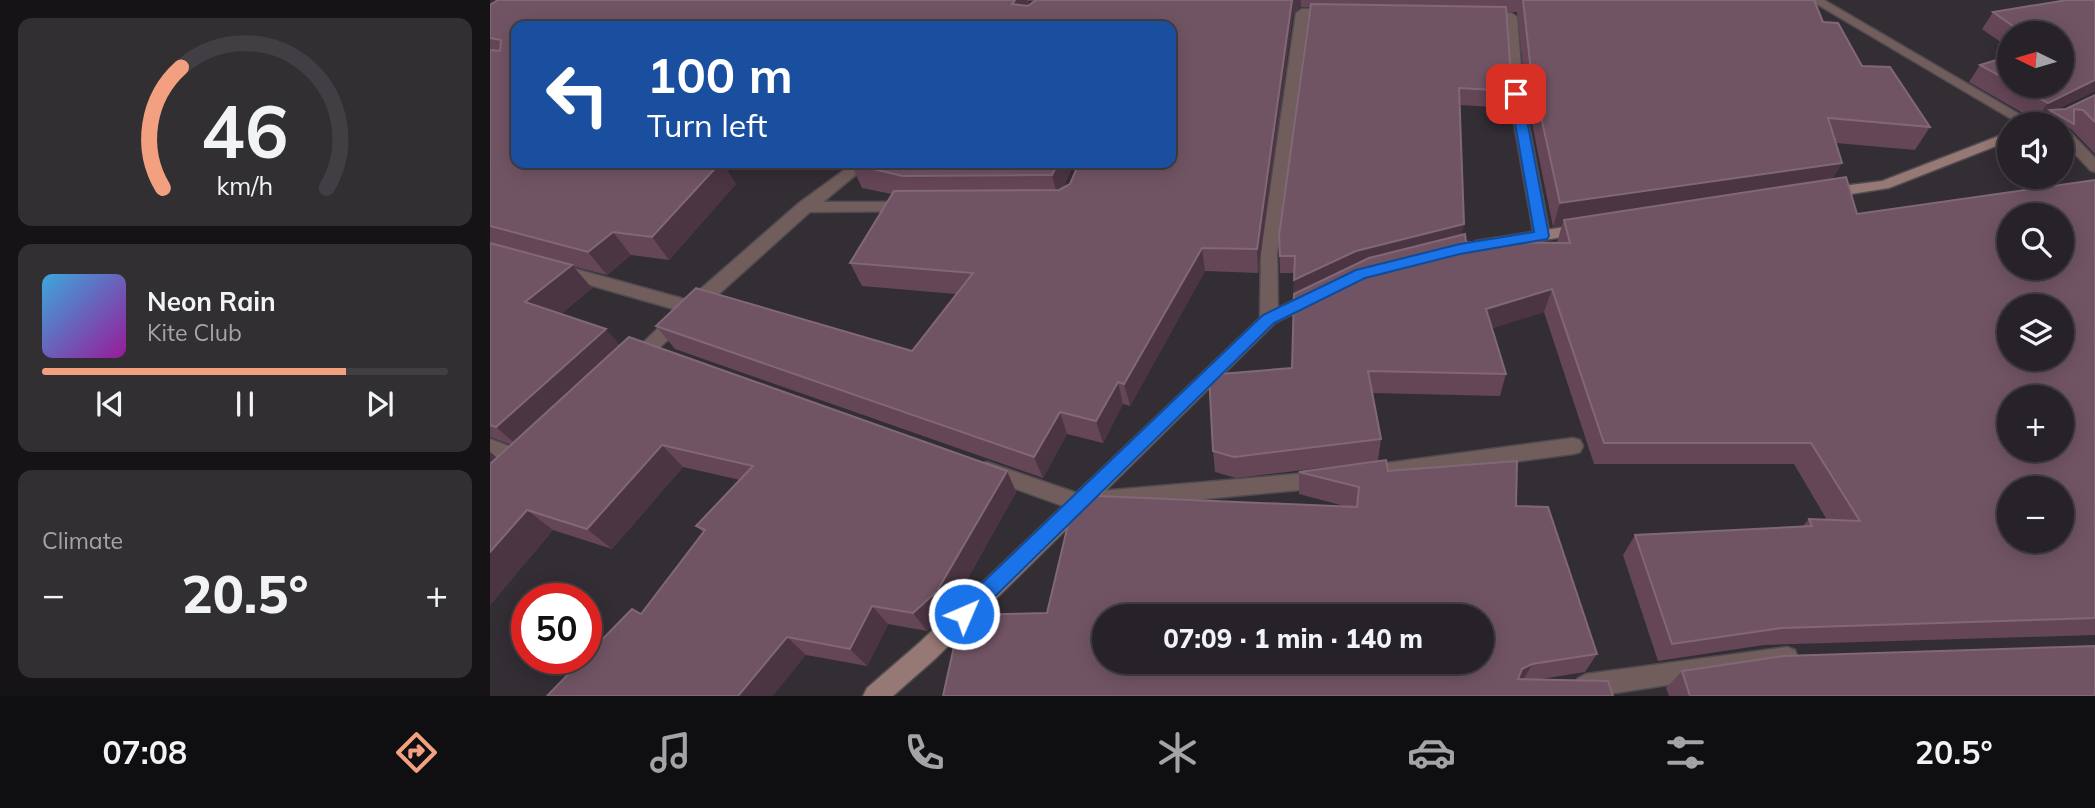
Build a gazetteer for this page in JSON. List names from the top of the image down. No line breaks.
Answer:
{"north":"left","page":{"map_buttons":["+","−"],"turn":["100 m","Turn left"],"song":["Neon Rain","Kite Club"],"tile":"Climate","heat":["−","20.5°","+"],"limit":"50","trip":"07:09 · 1 min · 140 m","tabs":["07:08","20.5°"],"gauge":["46","km/h"]}}
